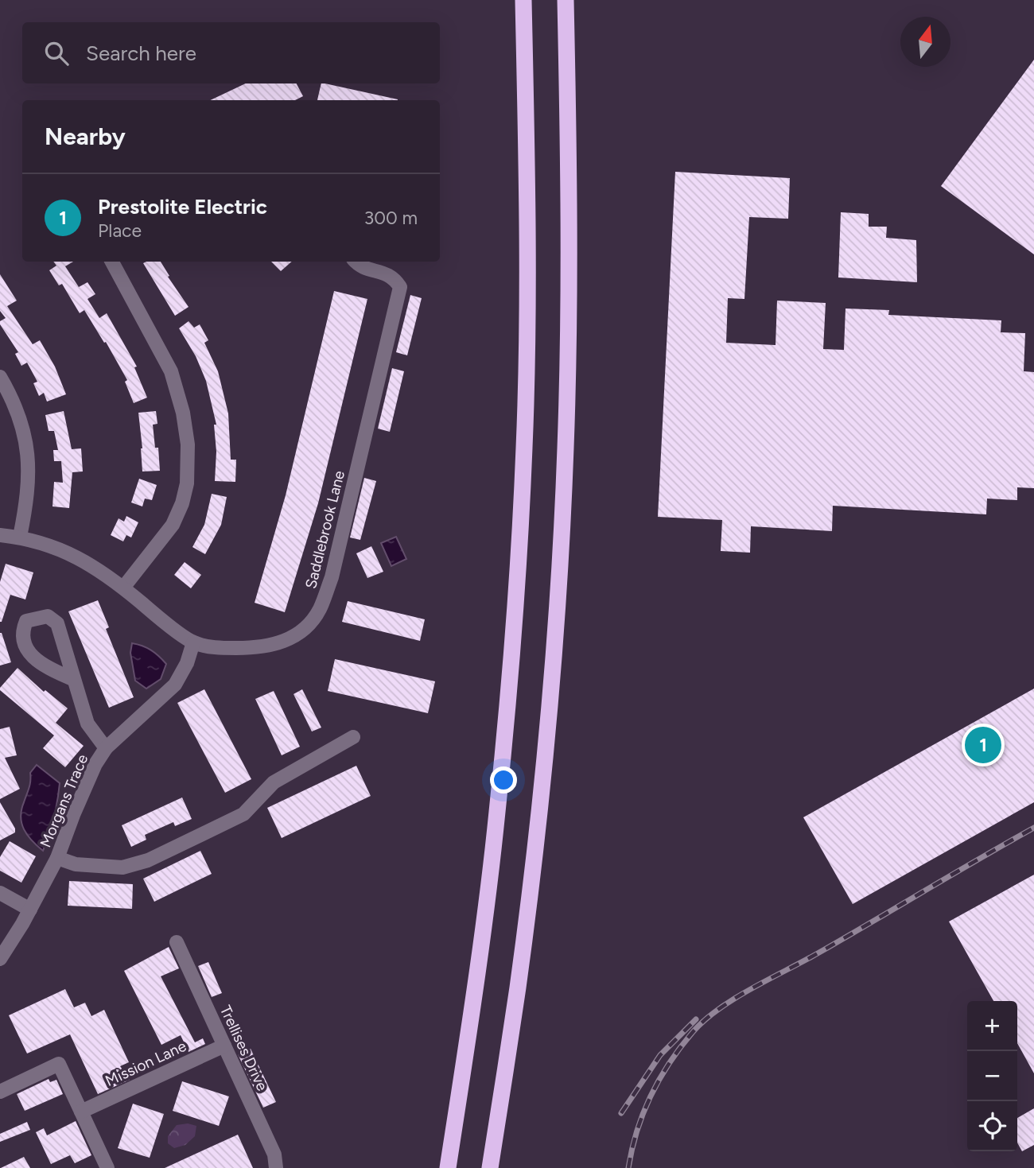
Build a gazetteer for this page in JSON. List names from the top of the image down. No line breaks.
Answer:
{"streets":{"street":["Saddlebrook Lane","Morgans Trace","Trellises Drive","Mission Lane"]},"crossings":[["Saddlebrook Lane","Morgans Trace"],["Trellises Drive","Mission Lane"]],"north":"top","page":{"search":"Search here","heading":"Nearby","list":[{"mark":"1","name":"Prestolite Electric","note":"Place","value":"300 m"}],"pins":"1","map_buttons":["+","−"]}}
